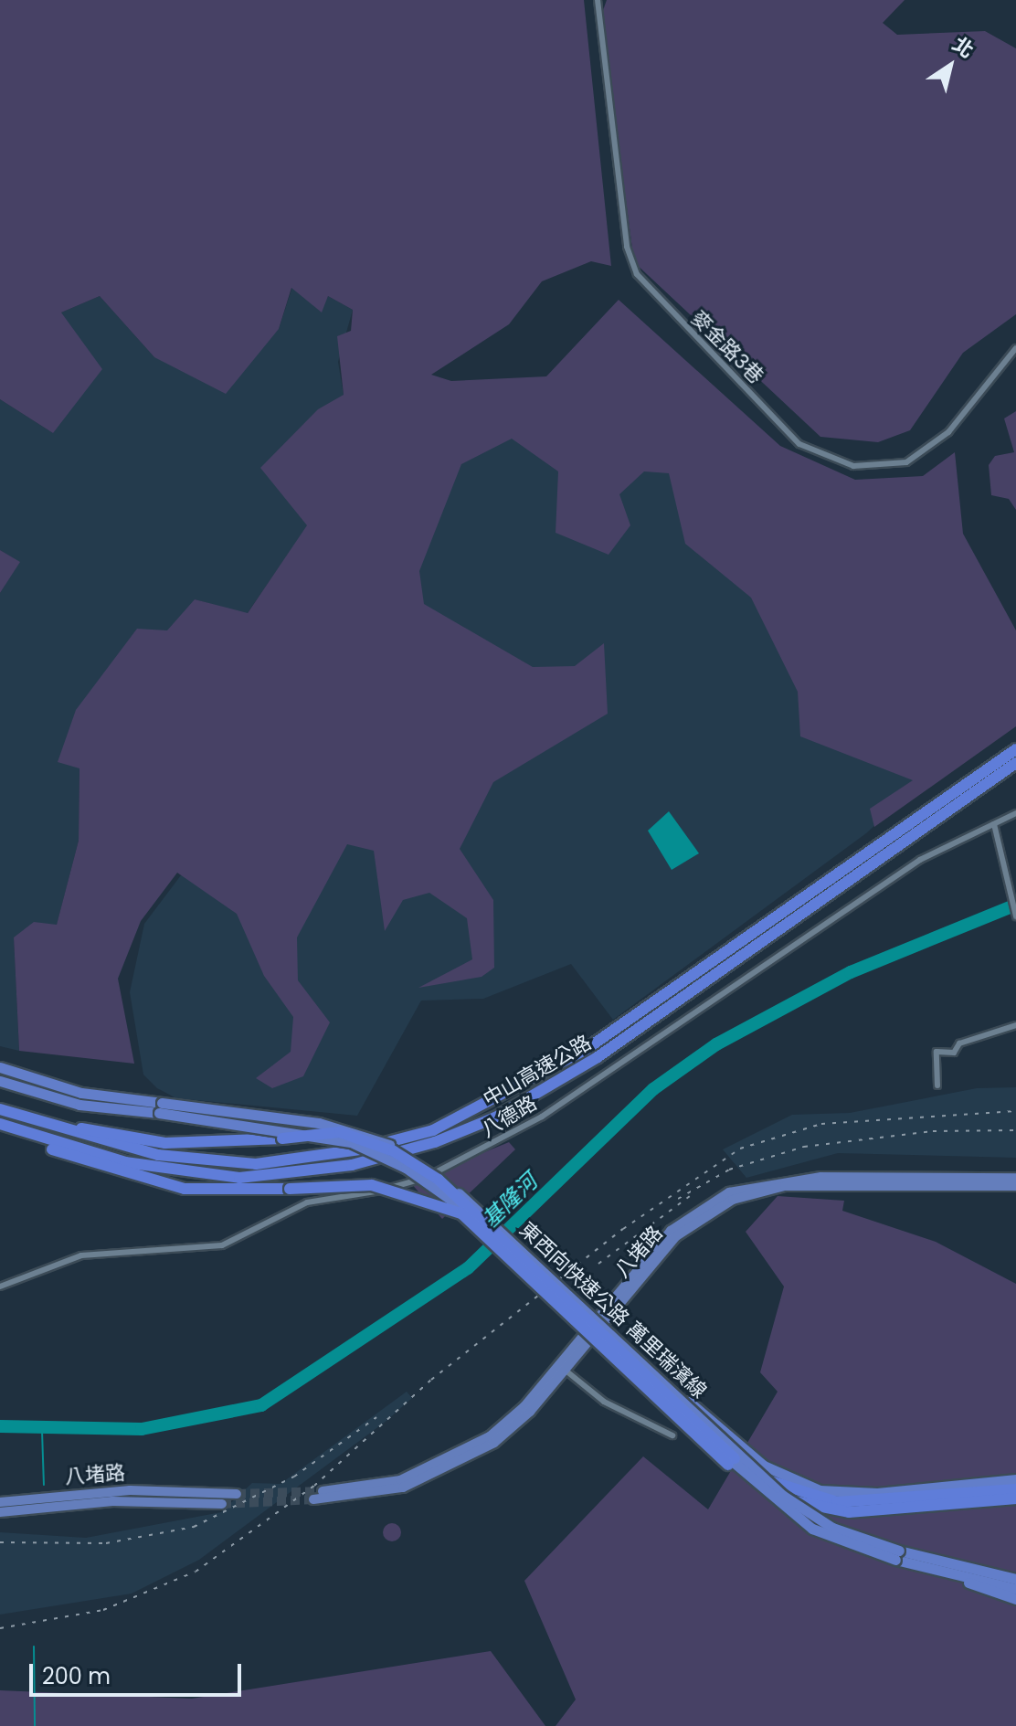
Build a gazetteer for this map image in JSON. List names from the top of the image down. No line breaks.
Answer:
{"streets":{"highway":["中山高速公路","東西向快速公路 萬里瑞濱線"],"main road":["八堵路"],"street":["麥金路3巷","八德路"]},"water":["基隆河"],"scale_bar":"200 m","north":"top right"}
